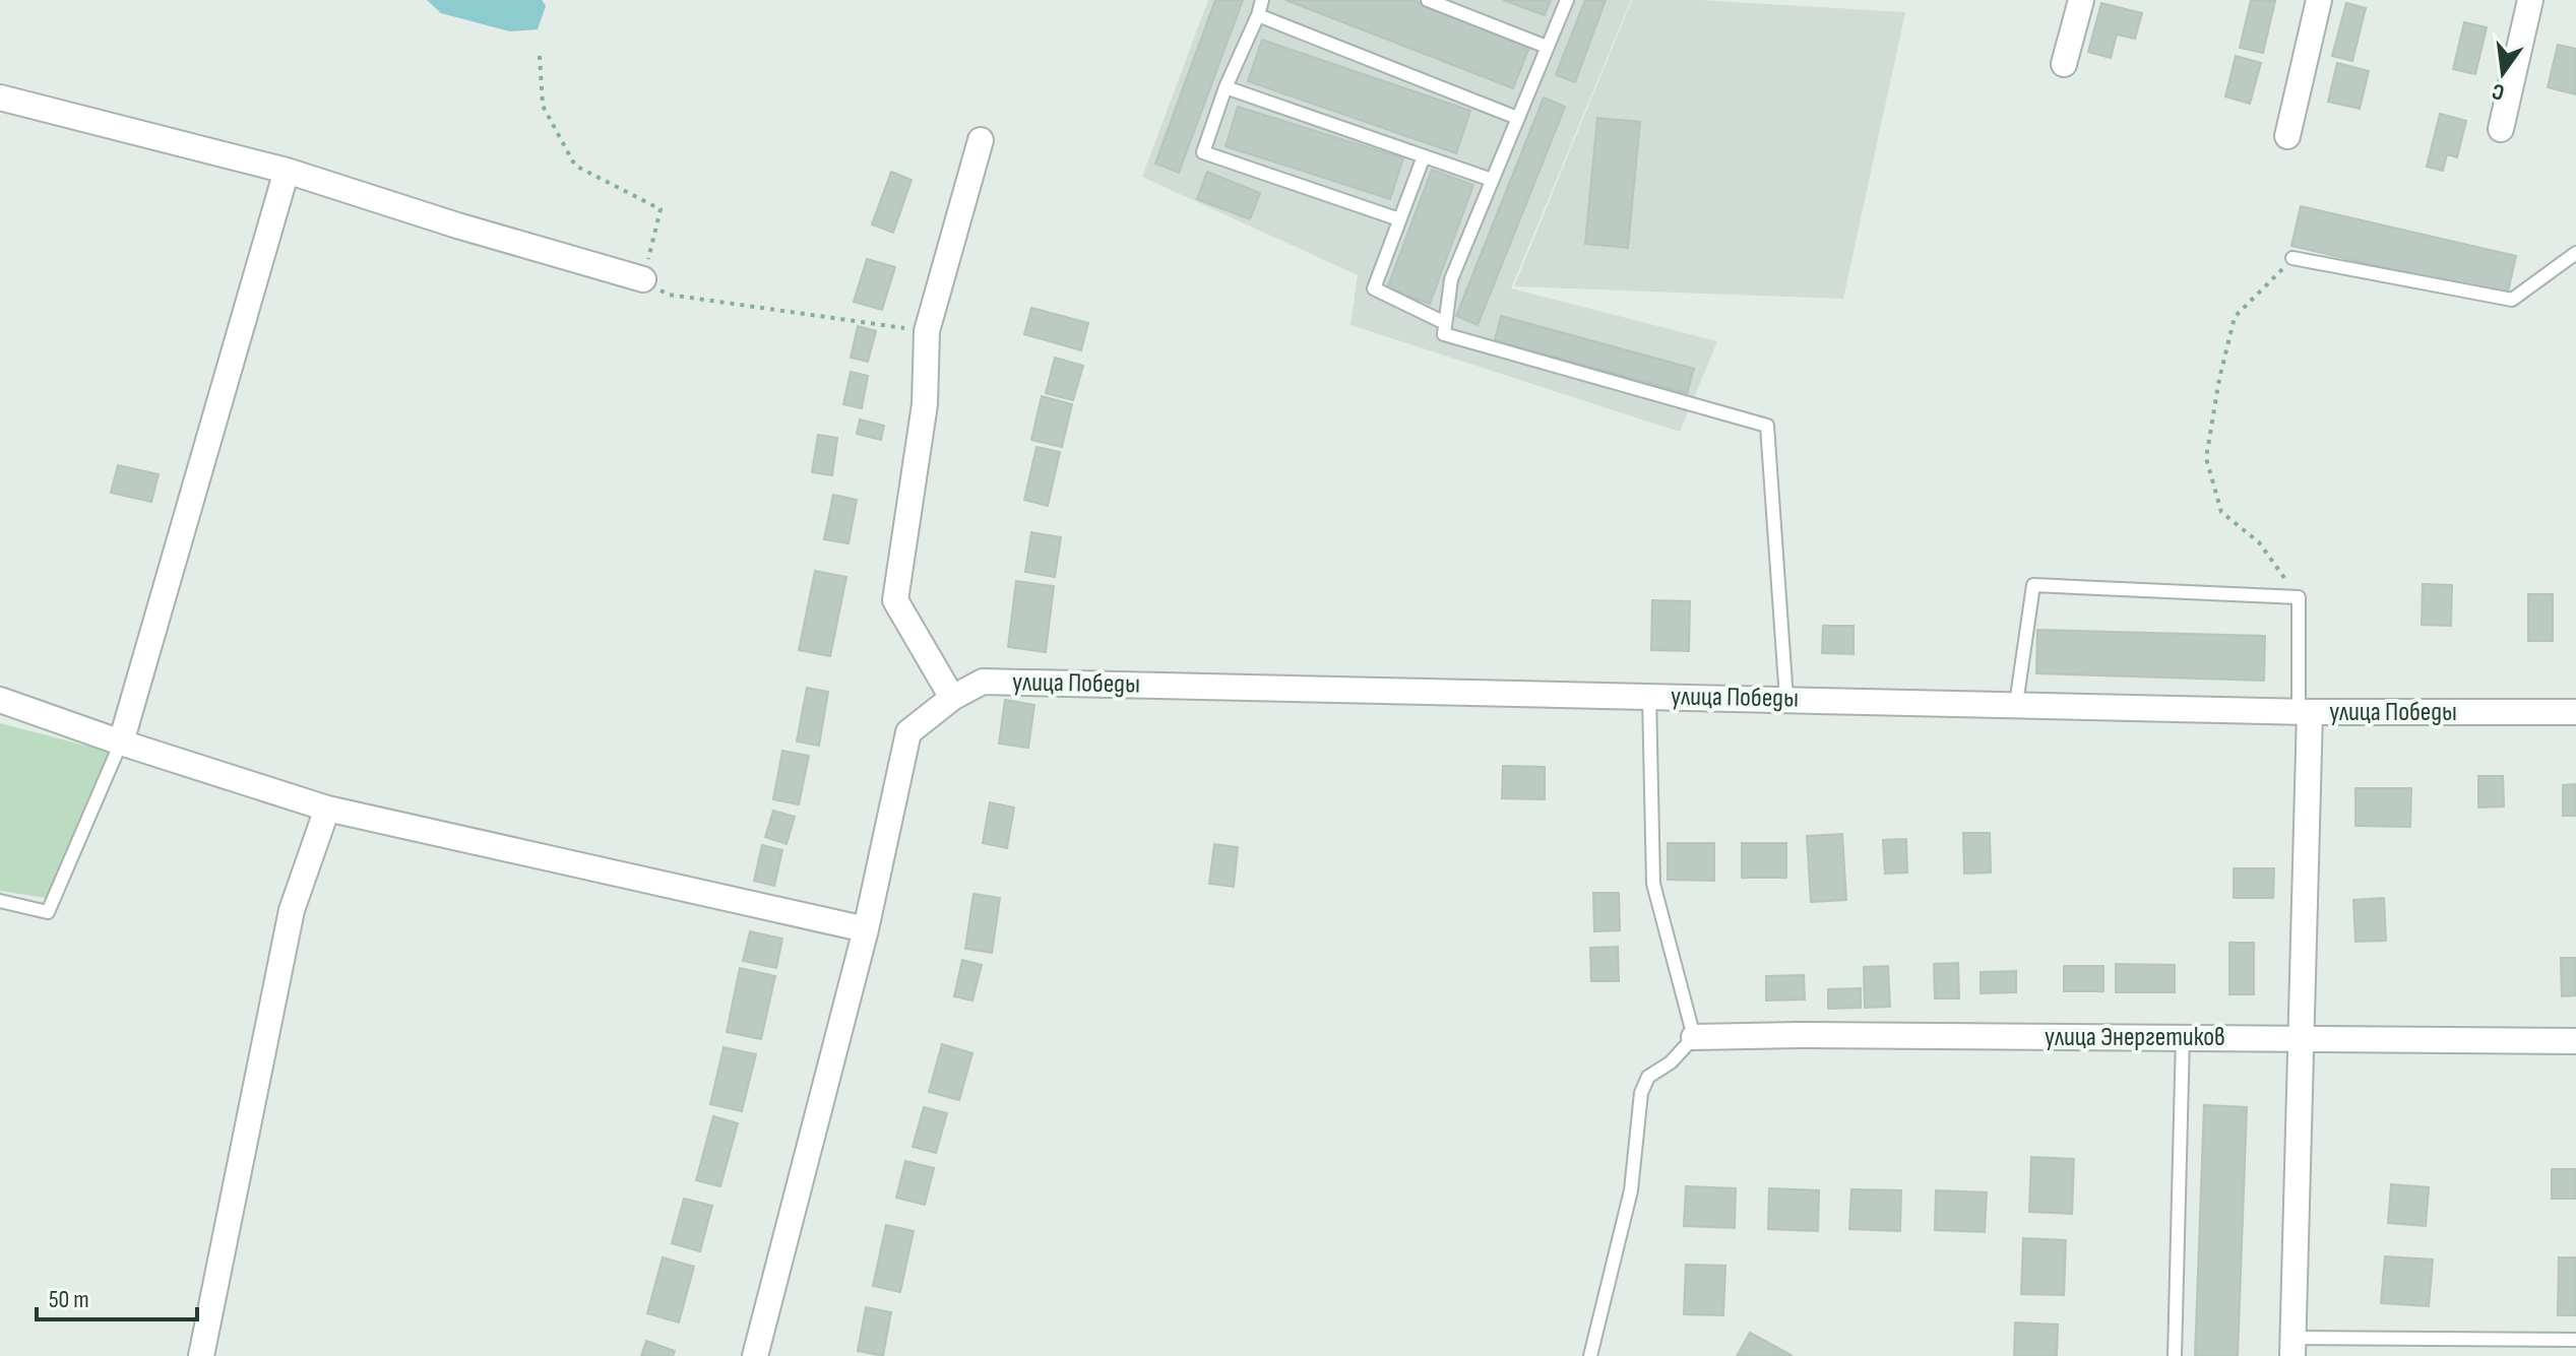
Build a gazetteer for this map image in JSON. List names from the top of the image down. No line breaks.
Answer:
{"streets":{"street":["улица Победы","улица Энергетиков"]},"scale_bar":"50 m","north":"bottom"}
